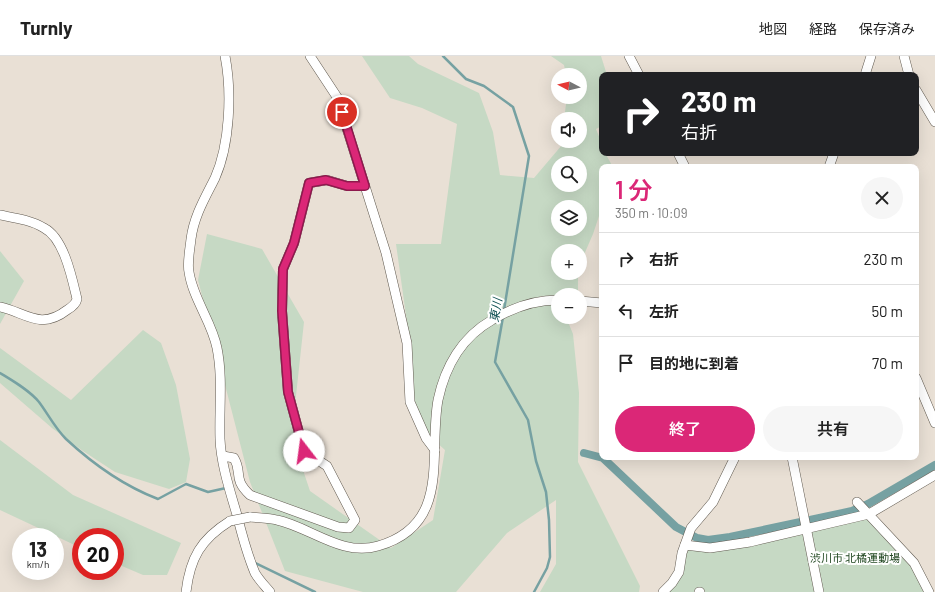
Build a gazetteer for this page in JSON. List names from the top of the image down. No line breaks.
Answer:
{"water":["東川"],"parks":["渋川市 北橘運動場"],"north":"left","page":{"header":"Turnly","nav":["地図","経路","保存済み"],"map_buttons":["+","−"],"turn":["230 m","右折"],"heading":["1 分","350 m · 10:09"],"list":[{"name":"右折","value":"230 m"},{"name":"左折","value":"50 m"},{"name":"目的地に到着","value":"70 m"}],"buttons":["終了","共有"],"speed":"13 km/h","limit":"20"}}
